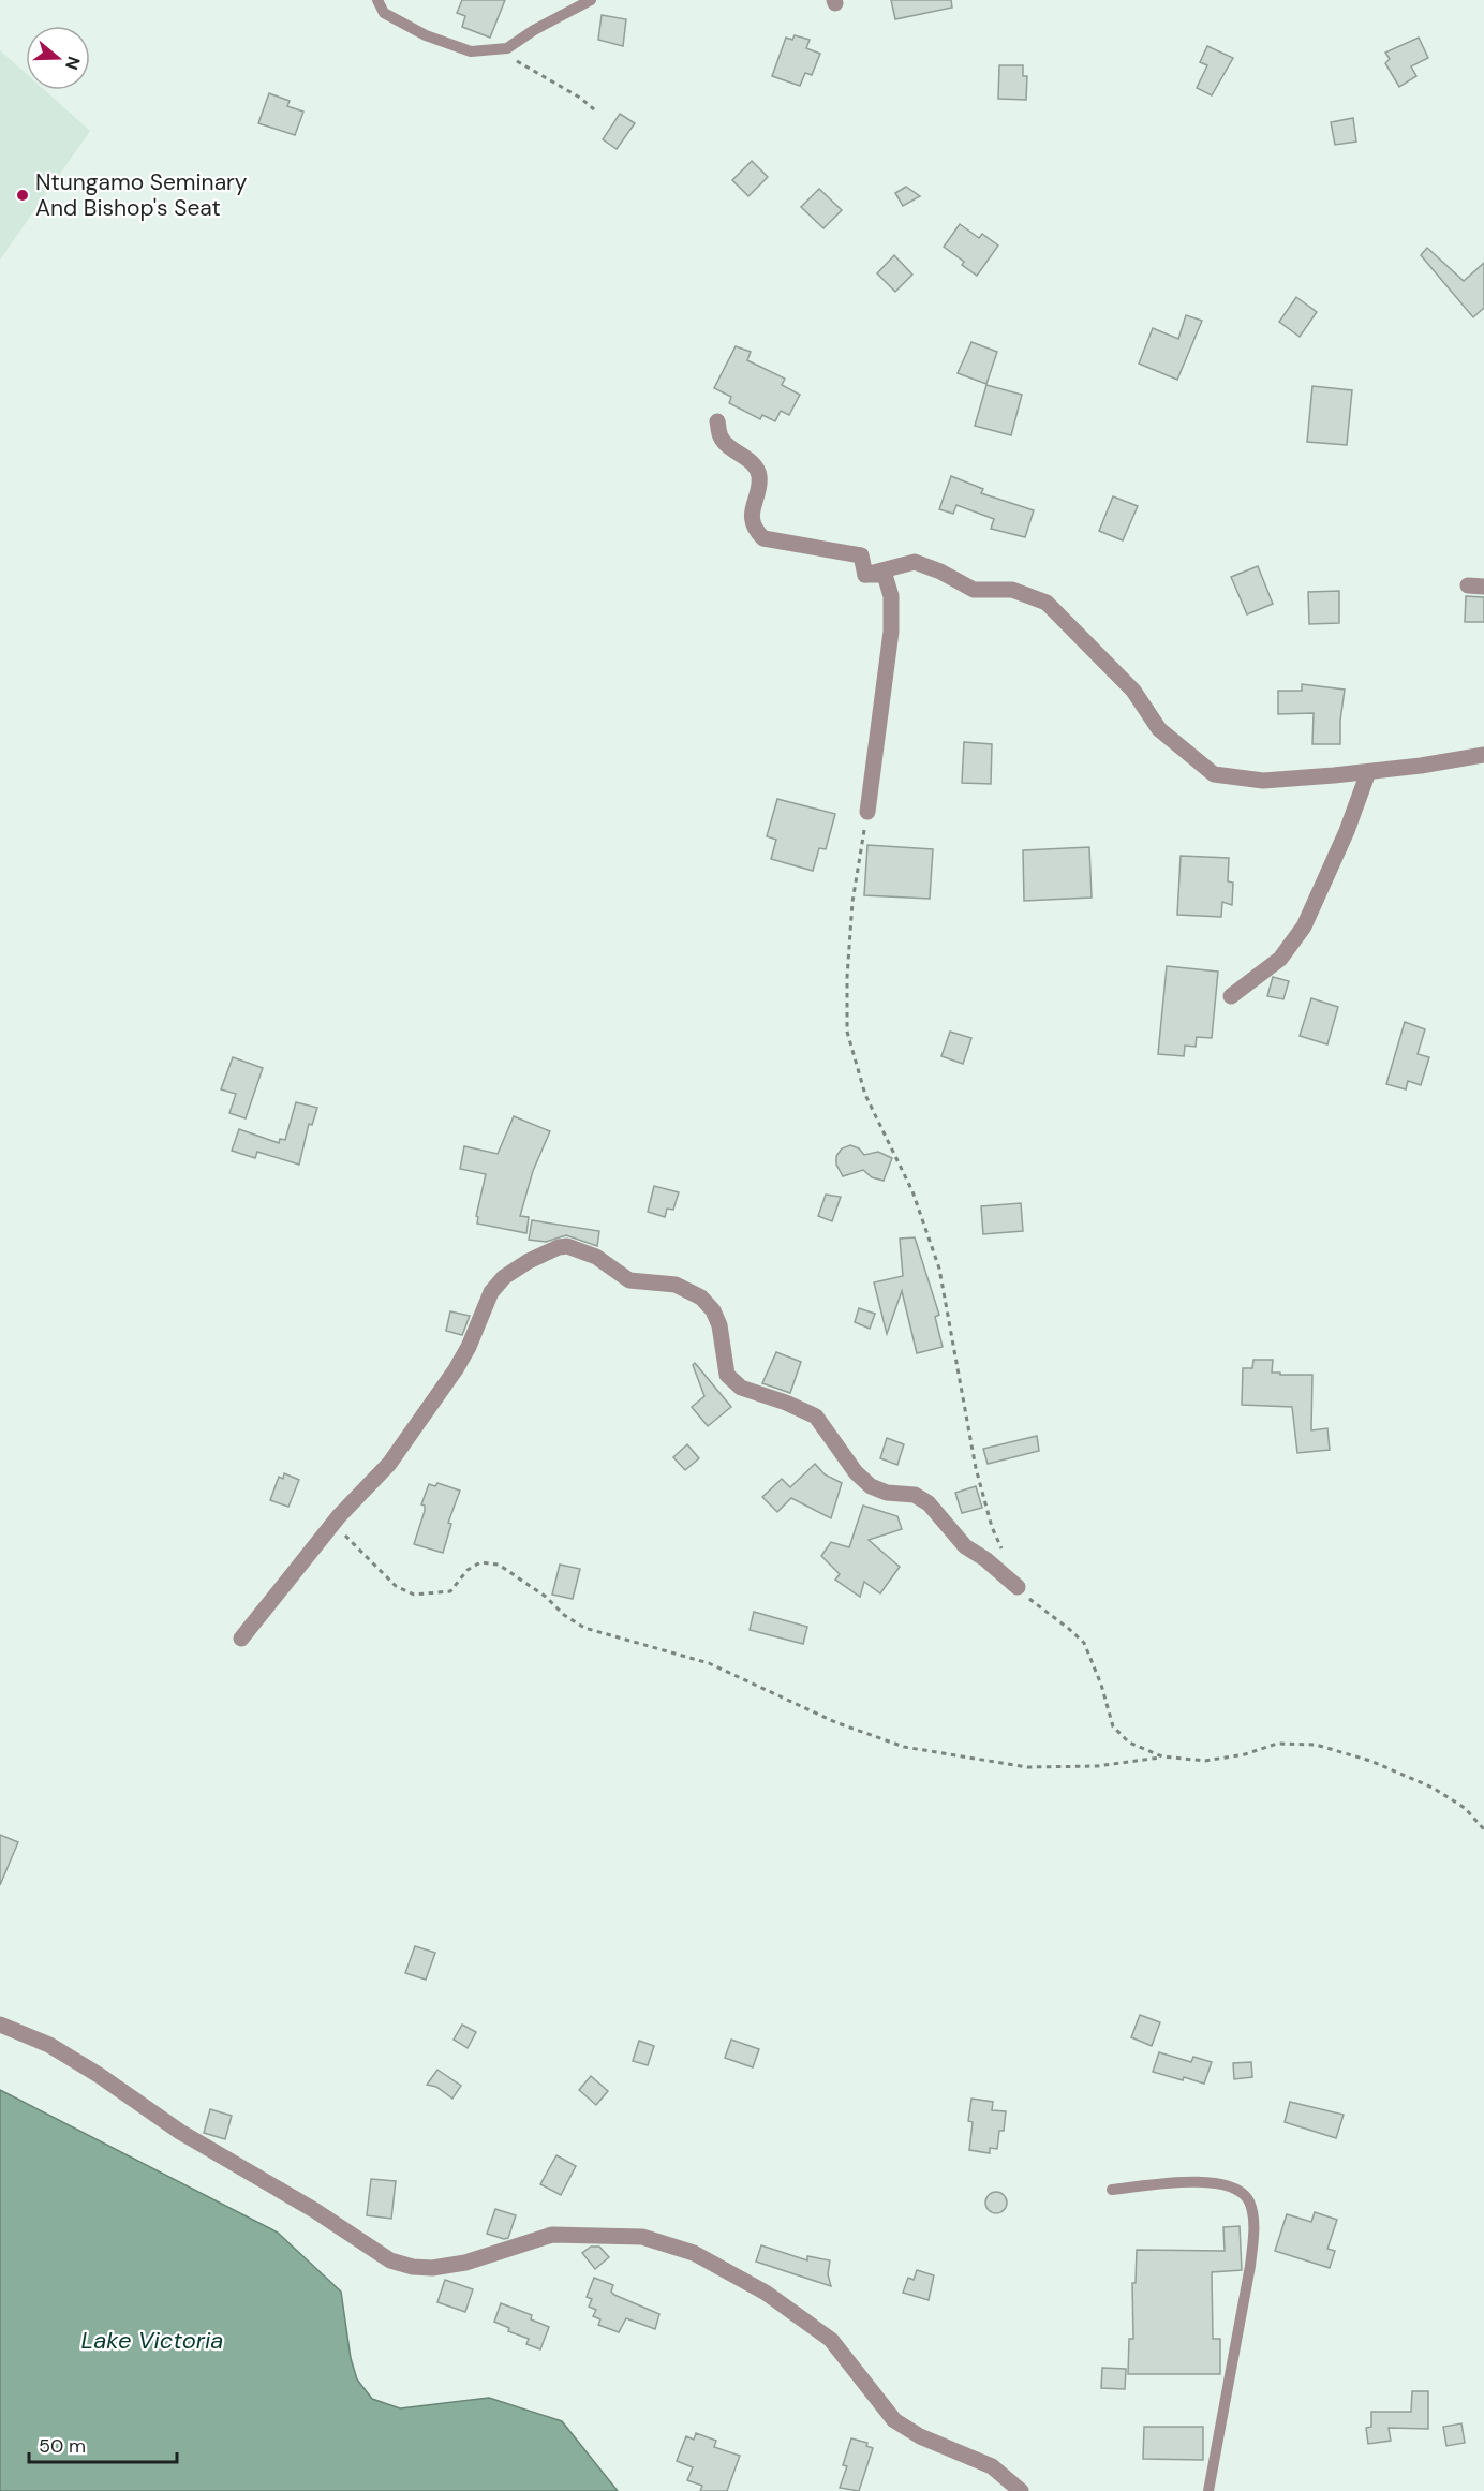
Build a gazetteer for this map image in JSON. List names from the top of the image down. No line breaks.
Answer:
{"water":["Lake Victoria"],"places":["Ntungamo Seminary And Bishop's Seat"],"scale_bar":"50 m","north":"right"}
